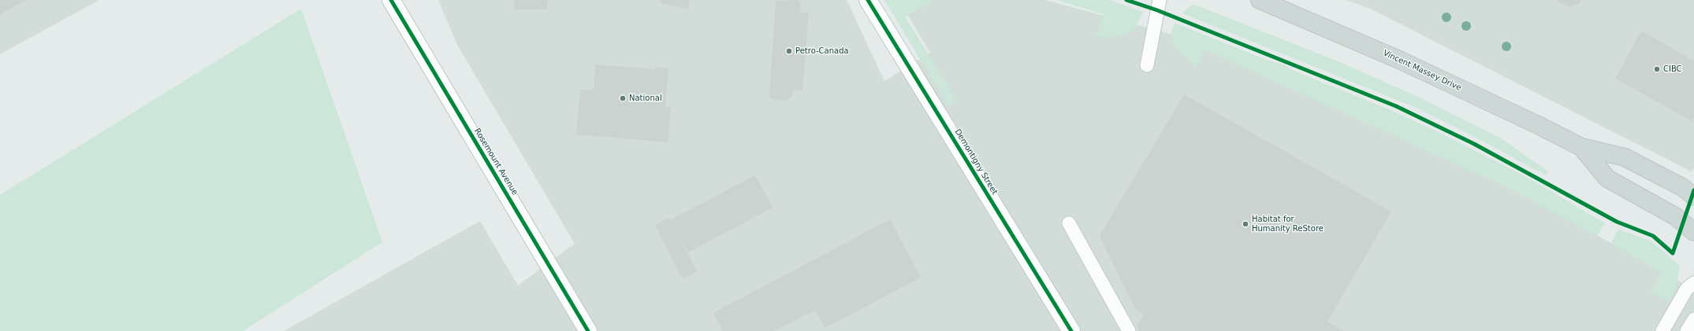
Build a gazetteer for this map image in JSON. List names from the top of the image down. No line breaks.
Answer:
{"streets":{"main road":["Vincent Massey Drive"],"street":["Rosemount Avenue","Demontigny Street"]},"places":["Petro-Canada","CIBC","National","Habitat for Humanity ReStore"]}
